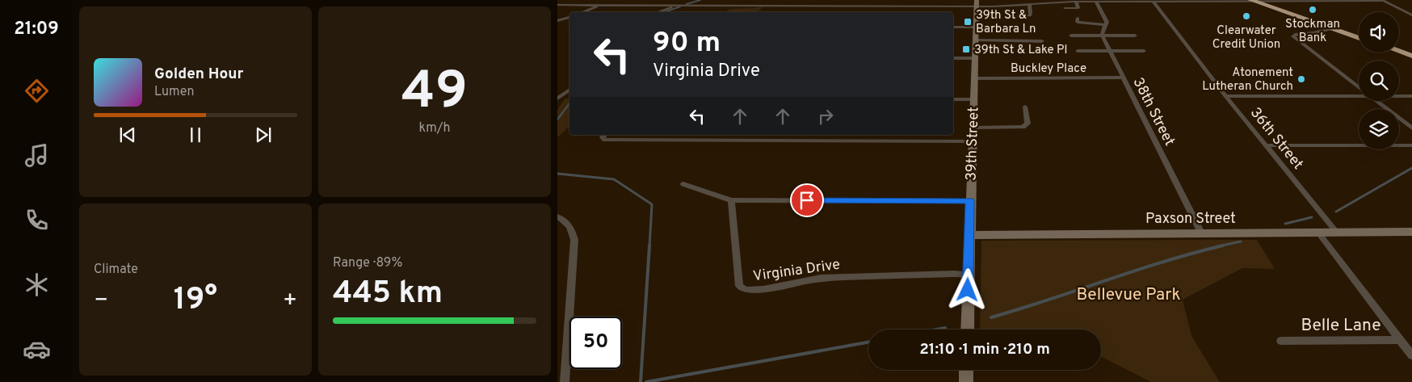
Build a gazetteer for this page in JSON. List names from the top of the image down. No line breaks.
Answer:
{"streets":{"main road":["39th Street","Paxson Street"],"street":["Buckley Place","38th Street","36th Street","Virginia Drive","Belle Lane"]},"crossings":[["Buckley Place","38th Street"],["Buckley Place","39th Street"],["38th Street","Paxson Street"],["36th Street","Paxson Street"],["39th Street","Paxson Street"],["39th Street","Virginia Drive"]],"parks":["Bellevue Park"],"places":{"other":["Stockman Bank","Clearwater Credit Union","Atonement Lutheran Church"],"transit":["39th St & Barbara Ln","39th St & Lake Pl"]},"page":{"tabs":"21:09","tile":[["49","km/h"],"Climate",["Range · 89%","445 km"]],"turn":["90 m","Virginia Drive"],"song":["Golden Hour","Lumen"],"heat":["−","19°","+"],"limit":"50","trip":"21:10 · 1 min · 210 m"}}
